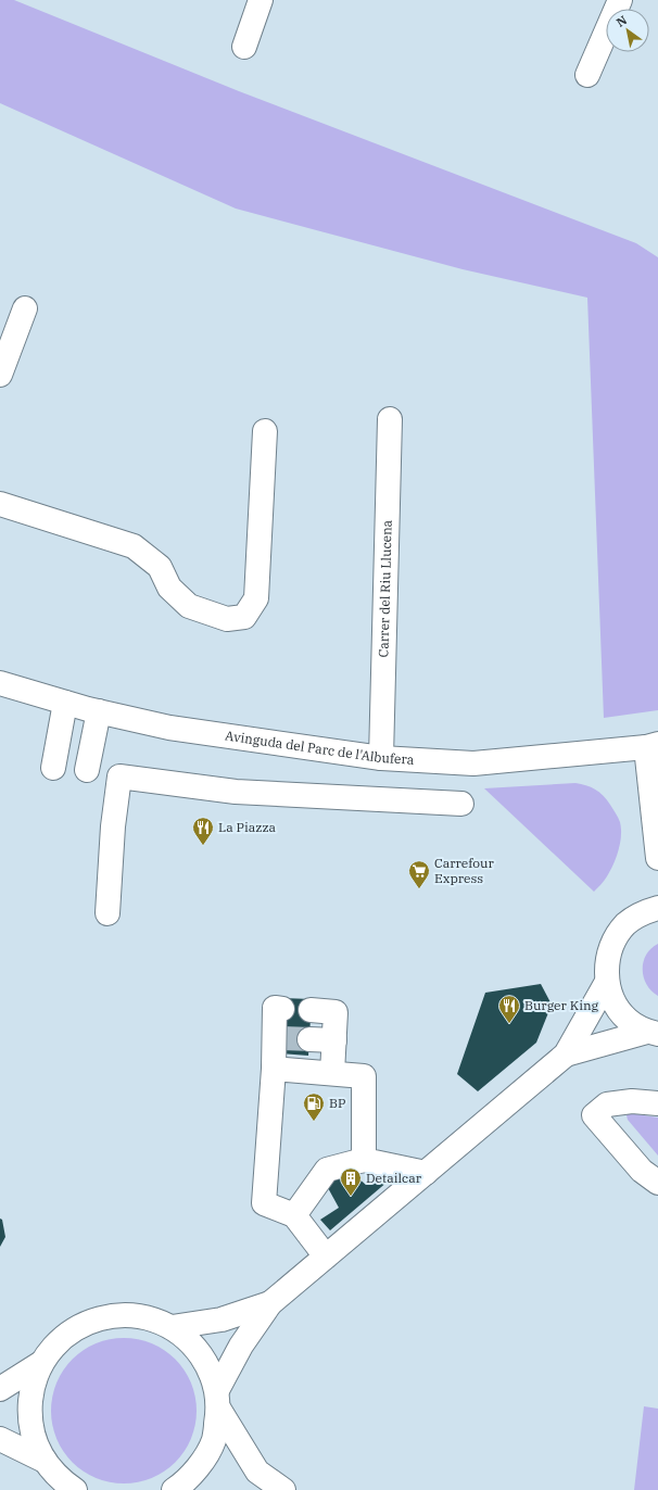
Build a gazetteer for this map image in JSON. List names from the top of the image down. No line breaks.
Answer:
{"streets":{"street":["Carrer del Riu Llucena","Avinguda del Parc de l'Albufera"]},"crossings":[["Carrer del Riu Llucena","Avinguda del Parc de l'Albufera"]],"places":{"restaurant":["La Piazza","Burger King"],"supermarket":["Carrefour Express"],"fuel station":["BP"],"building":["Detailcar"]},"north":"top left"}
